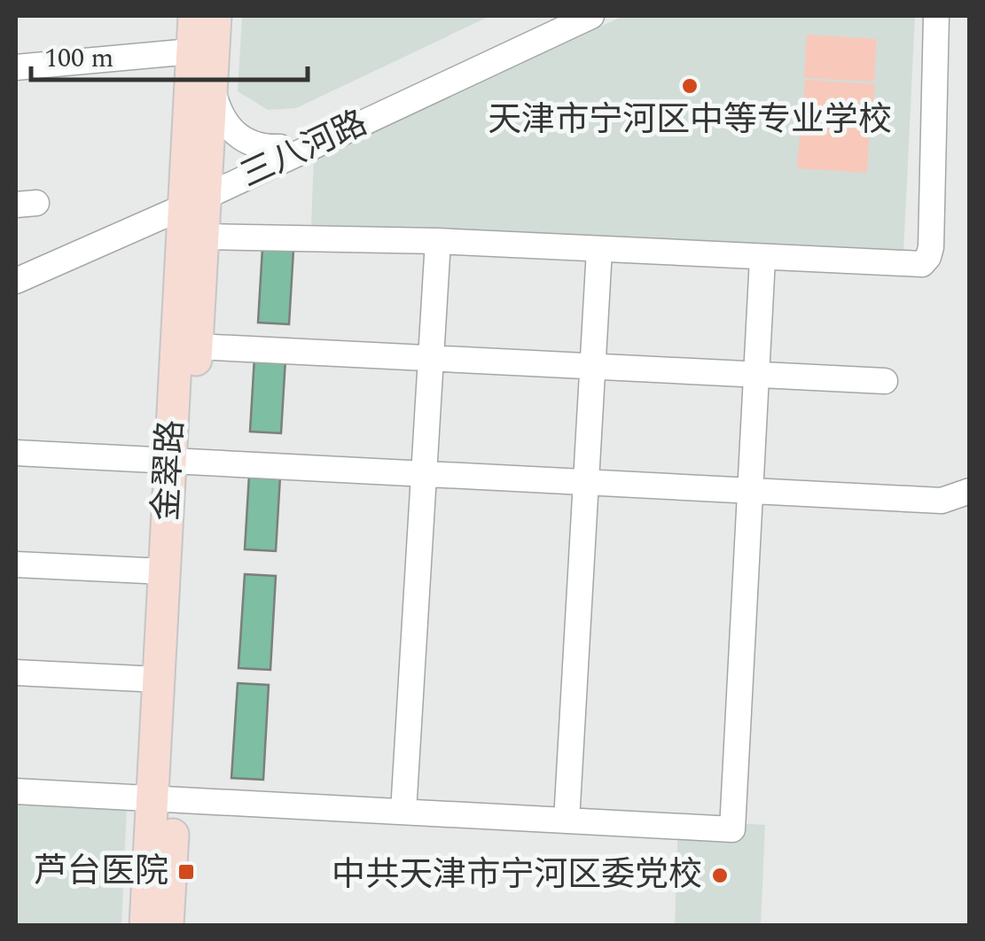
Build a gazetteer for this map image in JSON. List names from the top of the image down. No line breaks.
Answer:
{"streets":{"main road":["金翠路"],"street":["三八河路"]},"crossings":[["三八河路","金翠路"]],"places":{"other":["天津市宁河区中等专业学校","中共天津市宁河区委党校"],"transit":["芦台医院"]},"scale_bar":"100 m"}
